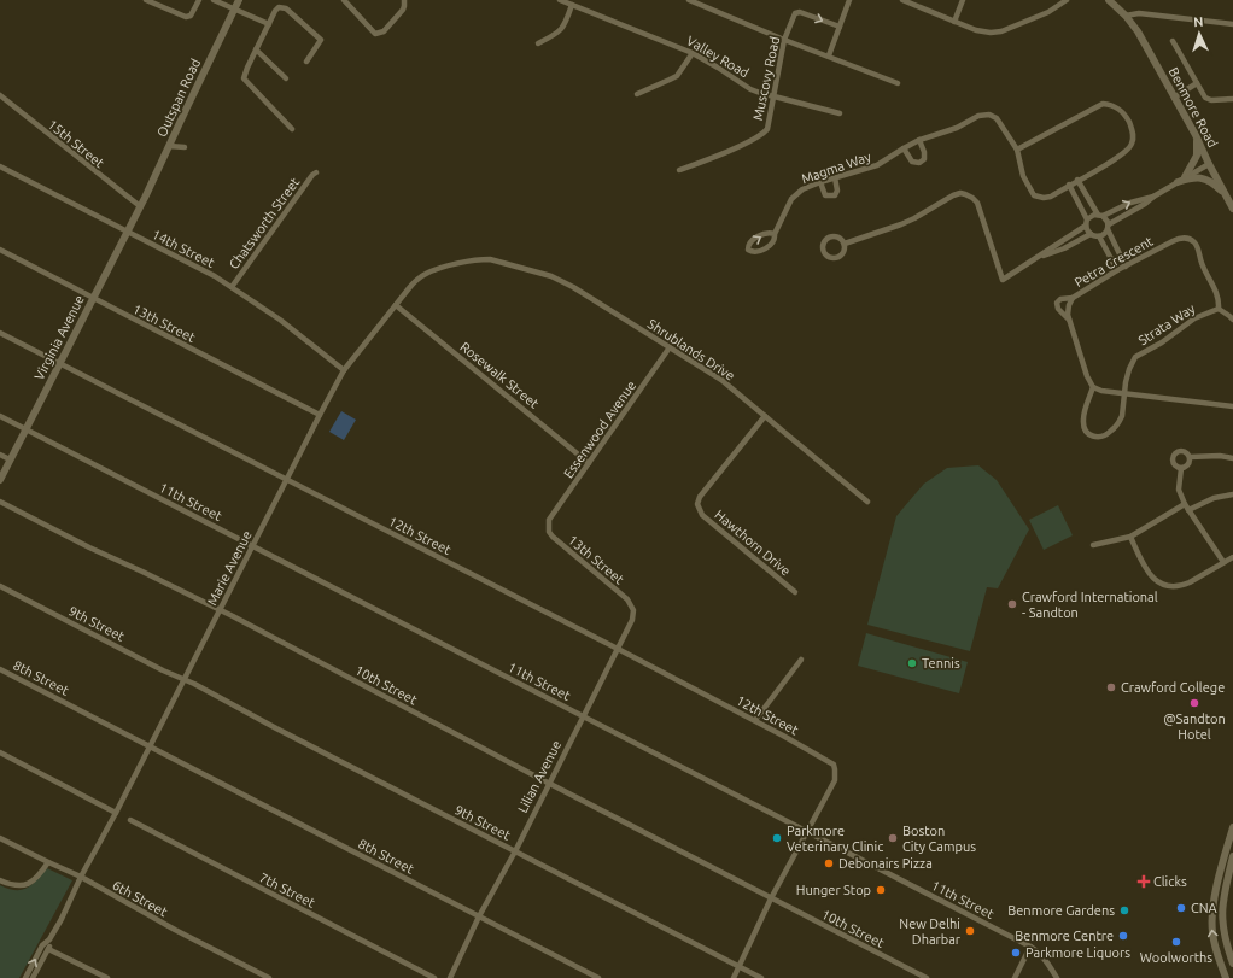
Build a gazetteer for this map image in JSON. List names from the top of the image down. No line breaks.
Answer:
{"streets":{"street":["Valley Road","Muscovy Road","Outspan Road","Benmore Road","15th Street","Magma Way","Chatsworth Street","14th Street","Petra Crescent","13th Street","Strata Way","Virginia Avenue","Shrublands Drive","Rosewalk Street","Essenwood Avenue","11th Street","12th Street","Hawthorn Drive","Marie Avenue","9th Street","8th Street","10th Street","Lilian Avenue","7th Street","6th Street"]},"crossings":[["Valley Road","Muscovy Road"],["Outspan Road","15th Street"],["Outspan Road","Virginia Avenue"],["15th Street","Virginia Avenue"],["Chatsworth Street","14th Street"],["14th Street","Virginia Avenue"],["14th Street","Marie Avenue"],["Petra Crescent","Strata Way"],["13th Street","Virginia Avenue"],["13th Street","Essenwood Avenue"],["13th Street","Marie Avenue"],["13th Street","Lilian Avenue"],["Virginia Avenue","11th Street"],["Virginia Avenue","12th Street"],["Shrublands Drive","Essenwood Avenue"],["Shrublands Drive","Hawthorn Drive"],["Shrublands Drive","Marie Avenue"],["Rosewalk Street","Essenwood Avenue"],["Rosewalk Street","Marie Avenue"],["11th Street","12th Street"],["11th Street","Marie Avenue"],["11th Street","Lilian Avenue"],["12th Street","Marie Avenue"],["12th Street","Lilian Avenue"],["Marie Avenue","9th Street"],["Marie Avenue","8th Street"],["Marie Avenue","10th Street"],["Marie Avenue","6th Street"],["9th Street","Lilian Avenue"],["8th Street","Lilian Avenue"],["10th Street","Lilian Avenue"]],"places":{"other":["Crawford International - Sandton","Tennis","Crawford College","@Sandton Hotel","Parkmore Veterinary Clinic","Boston City Campus","Debonairs Pizza","Hunger Stop","CNA","Benmore Gardens","New Delhi Dharbar","Benmore Centre","Woolworths","Parkmore Liquors"],"health":["Clicks"]},"north":"top"}
